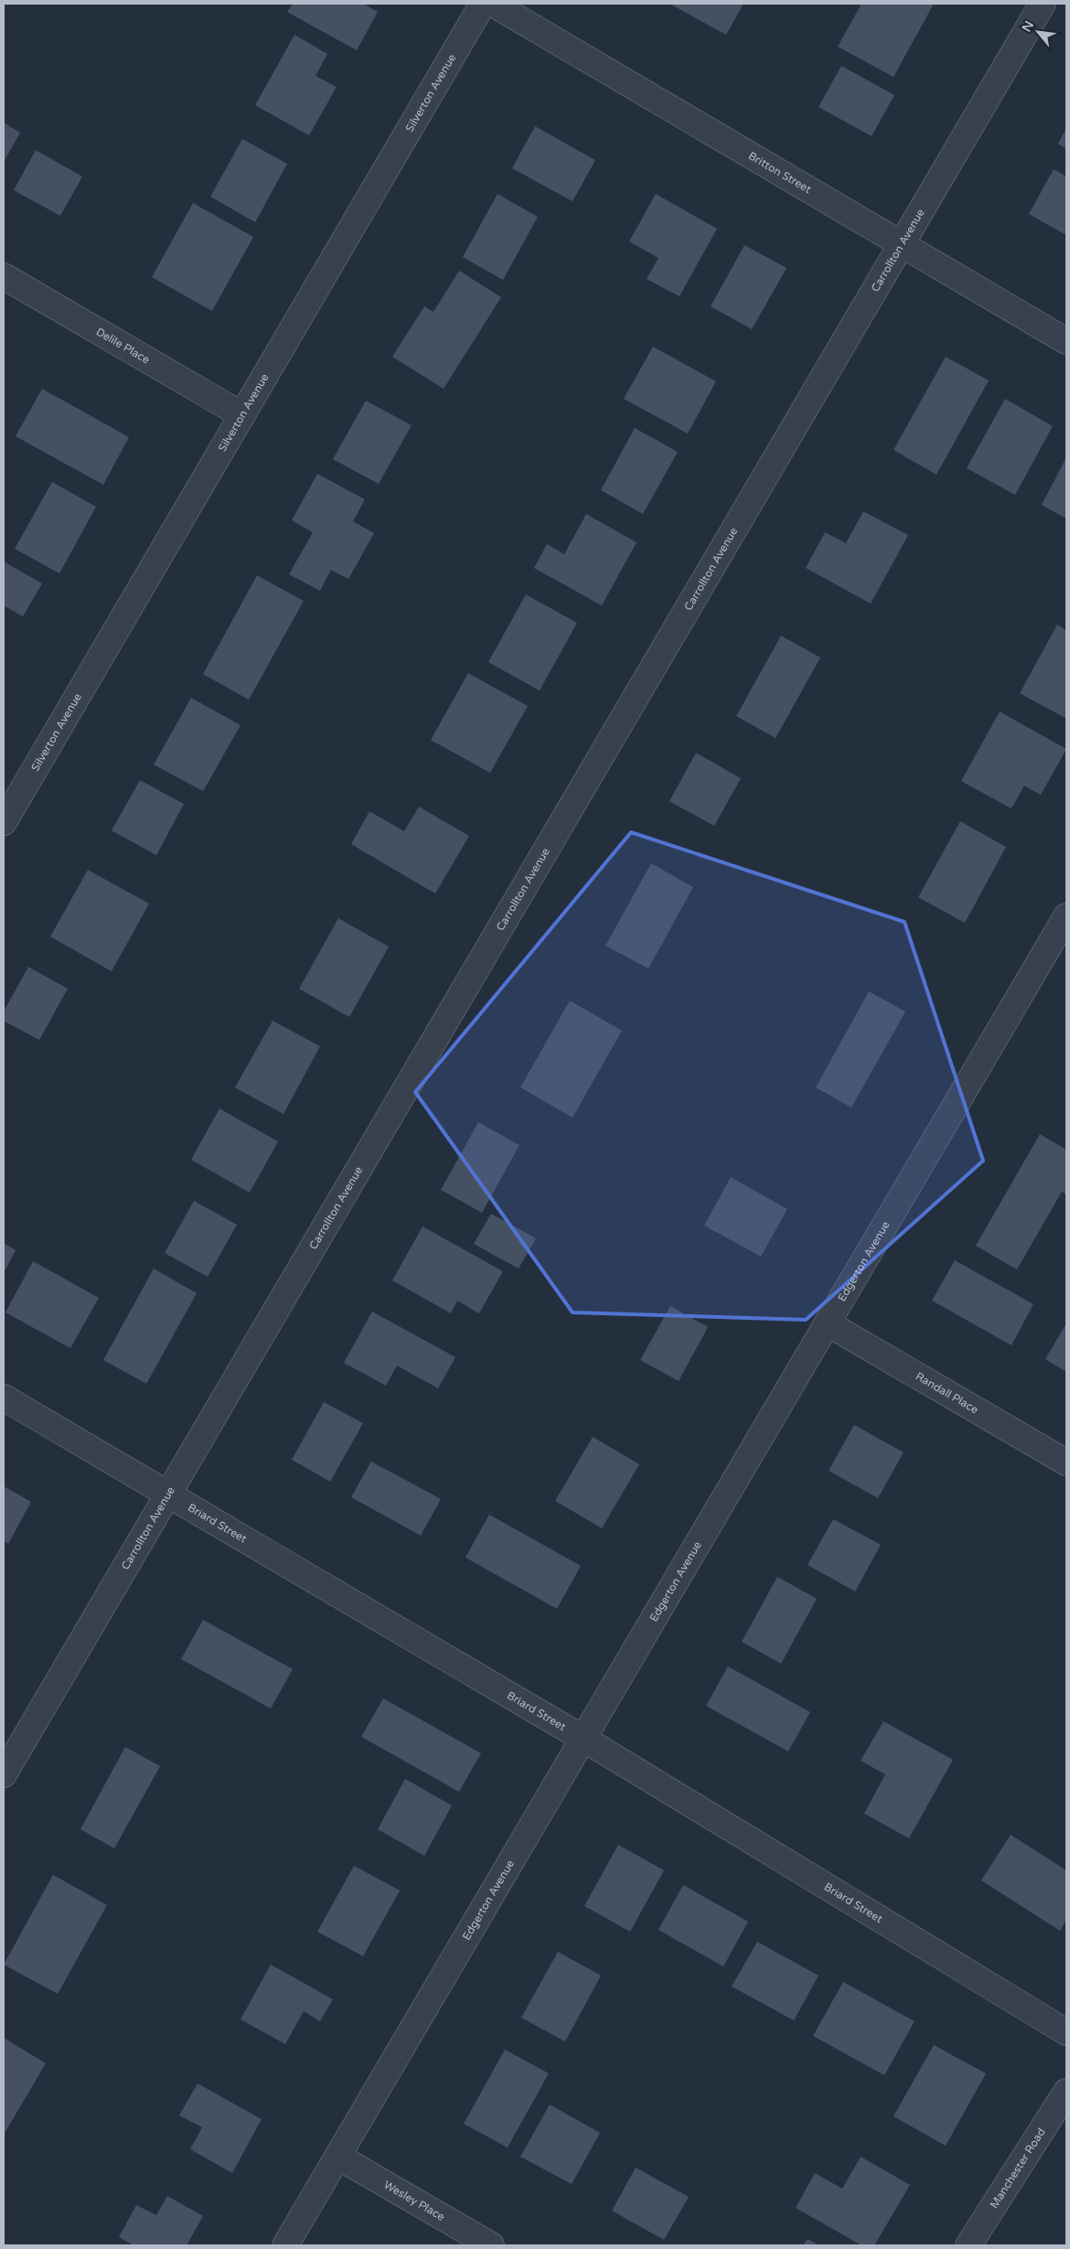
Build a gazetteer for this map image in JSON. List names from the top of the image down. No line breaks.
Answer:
{"streets":{"street":["Silverton Avenue","Britton Street","Carrollton Avenue","Delile Place","Edgerton Avenue","Randall Place","Briard Street","Manchester Road","Wesley Place"]},"crossings":[["Silverton Avenue","Delile Place"],["Britton Street","Carrollton Avenue"],["Carrollton Avenue","Briard Street"],["Edgerton Avenue","Randall Place"],["Edgerton Avenue","Briard Street"],["Edgerton Avenue","Wesley Place"]],"north":"top left"}
